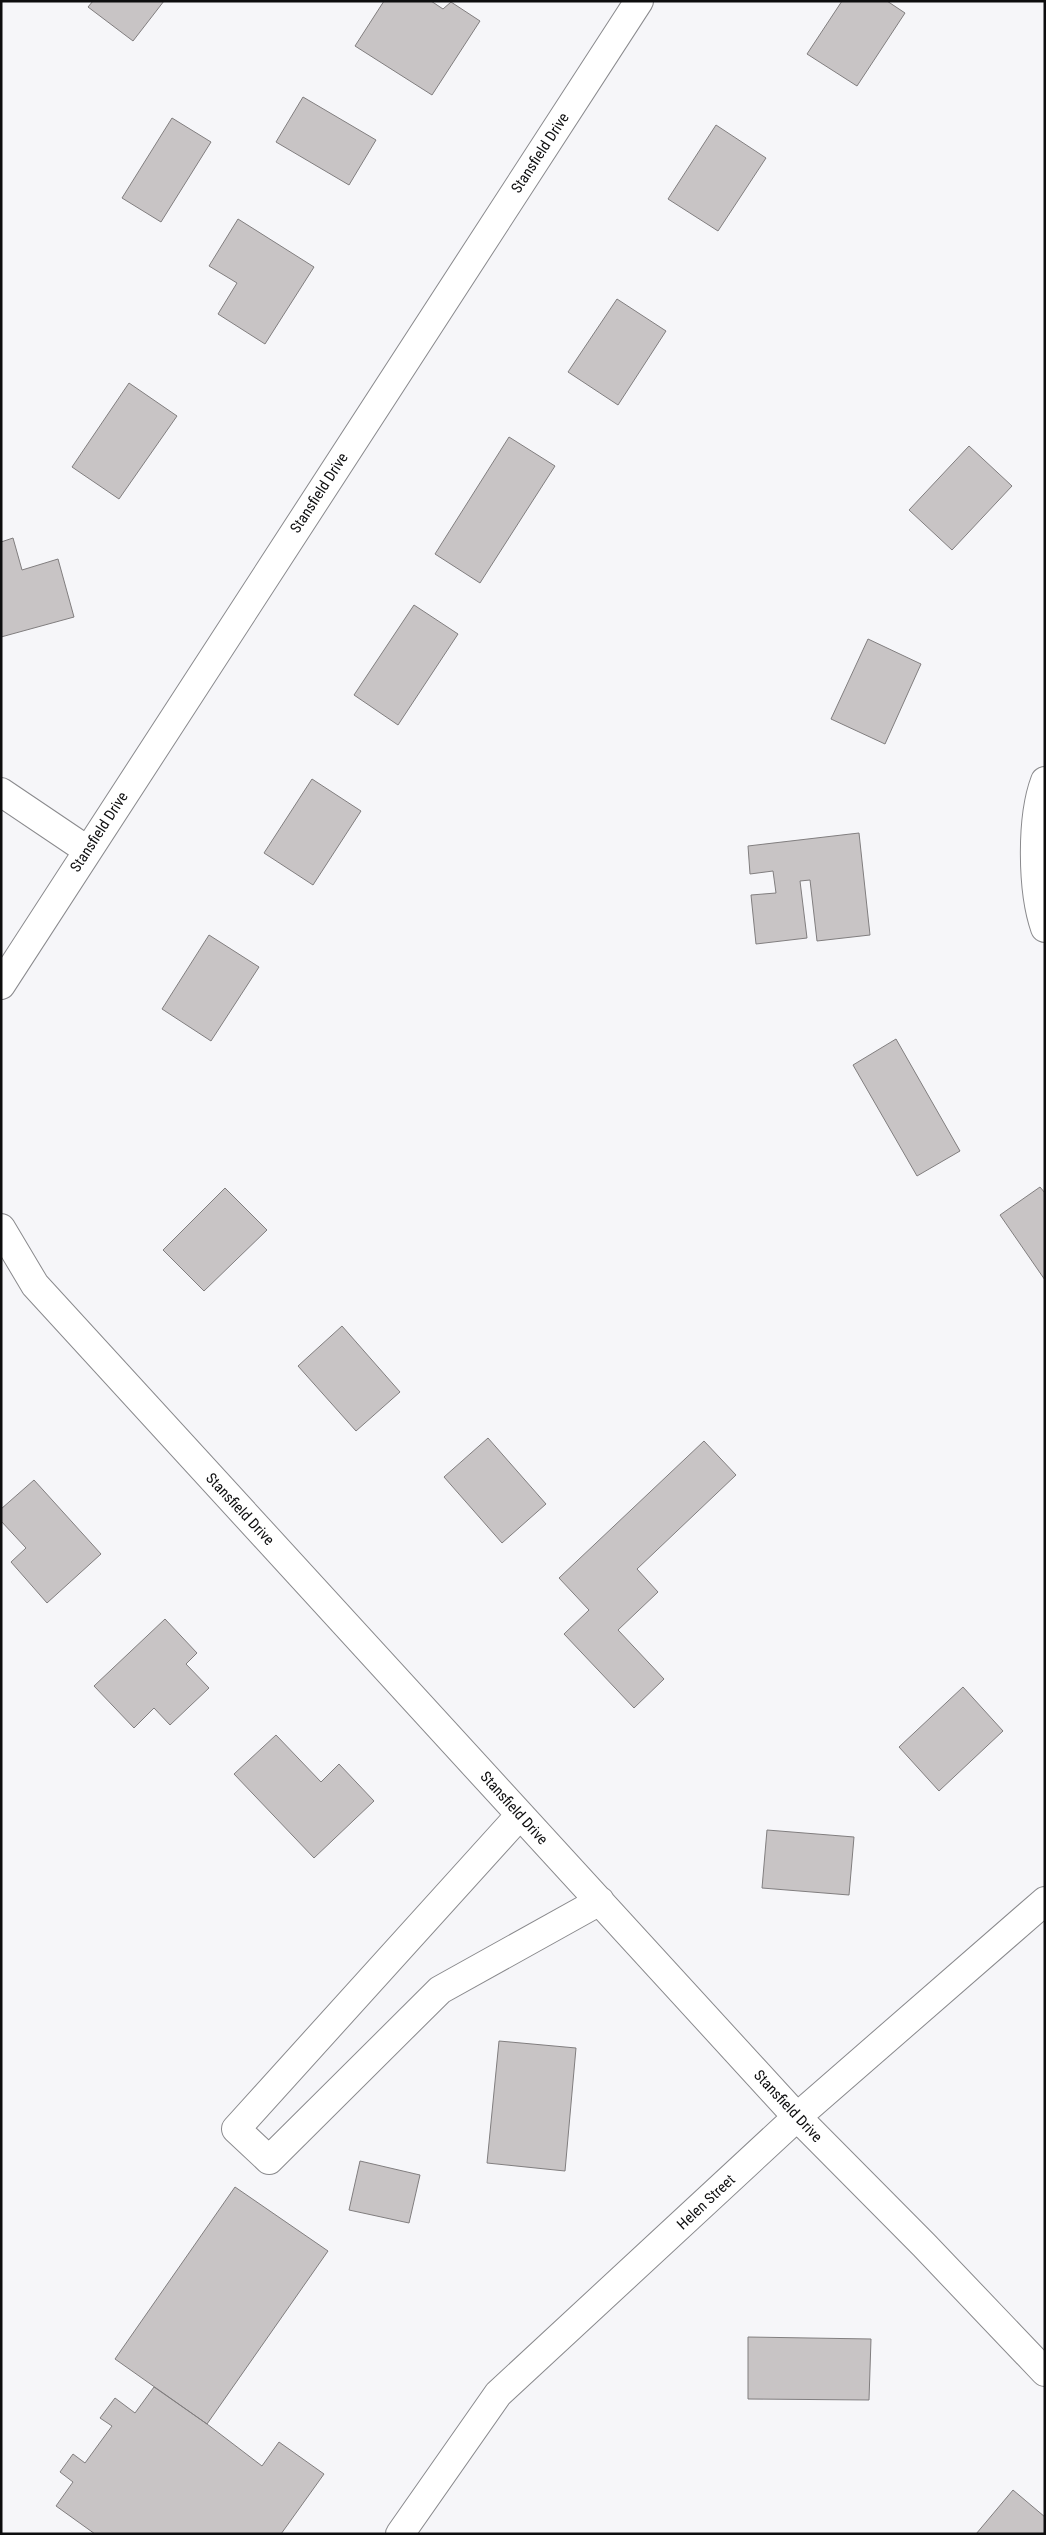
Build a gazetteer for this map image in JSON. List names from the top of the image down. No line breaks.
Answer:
{"streets":{"street":["Stansfield Drive","Helen Street"]},"crossings":[["Stansfield Drive","Helen Street"]]}
